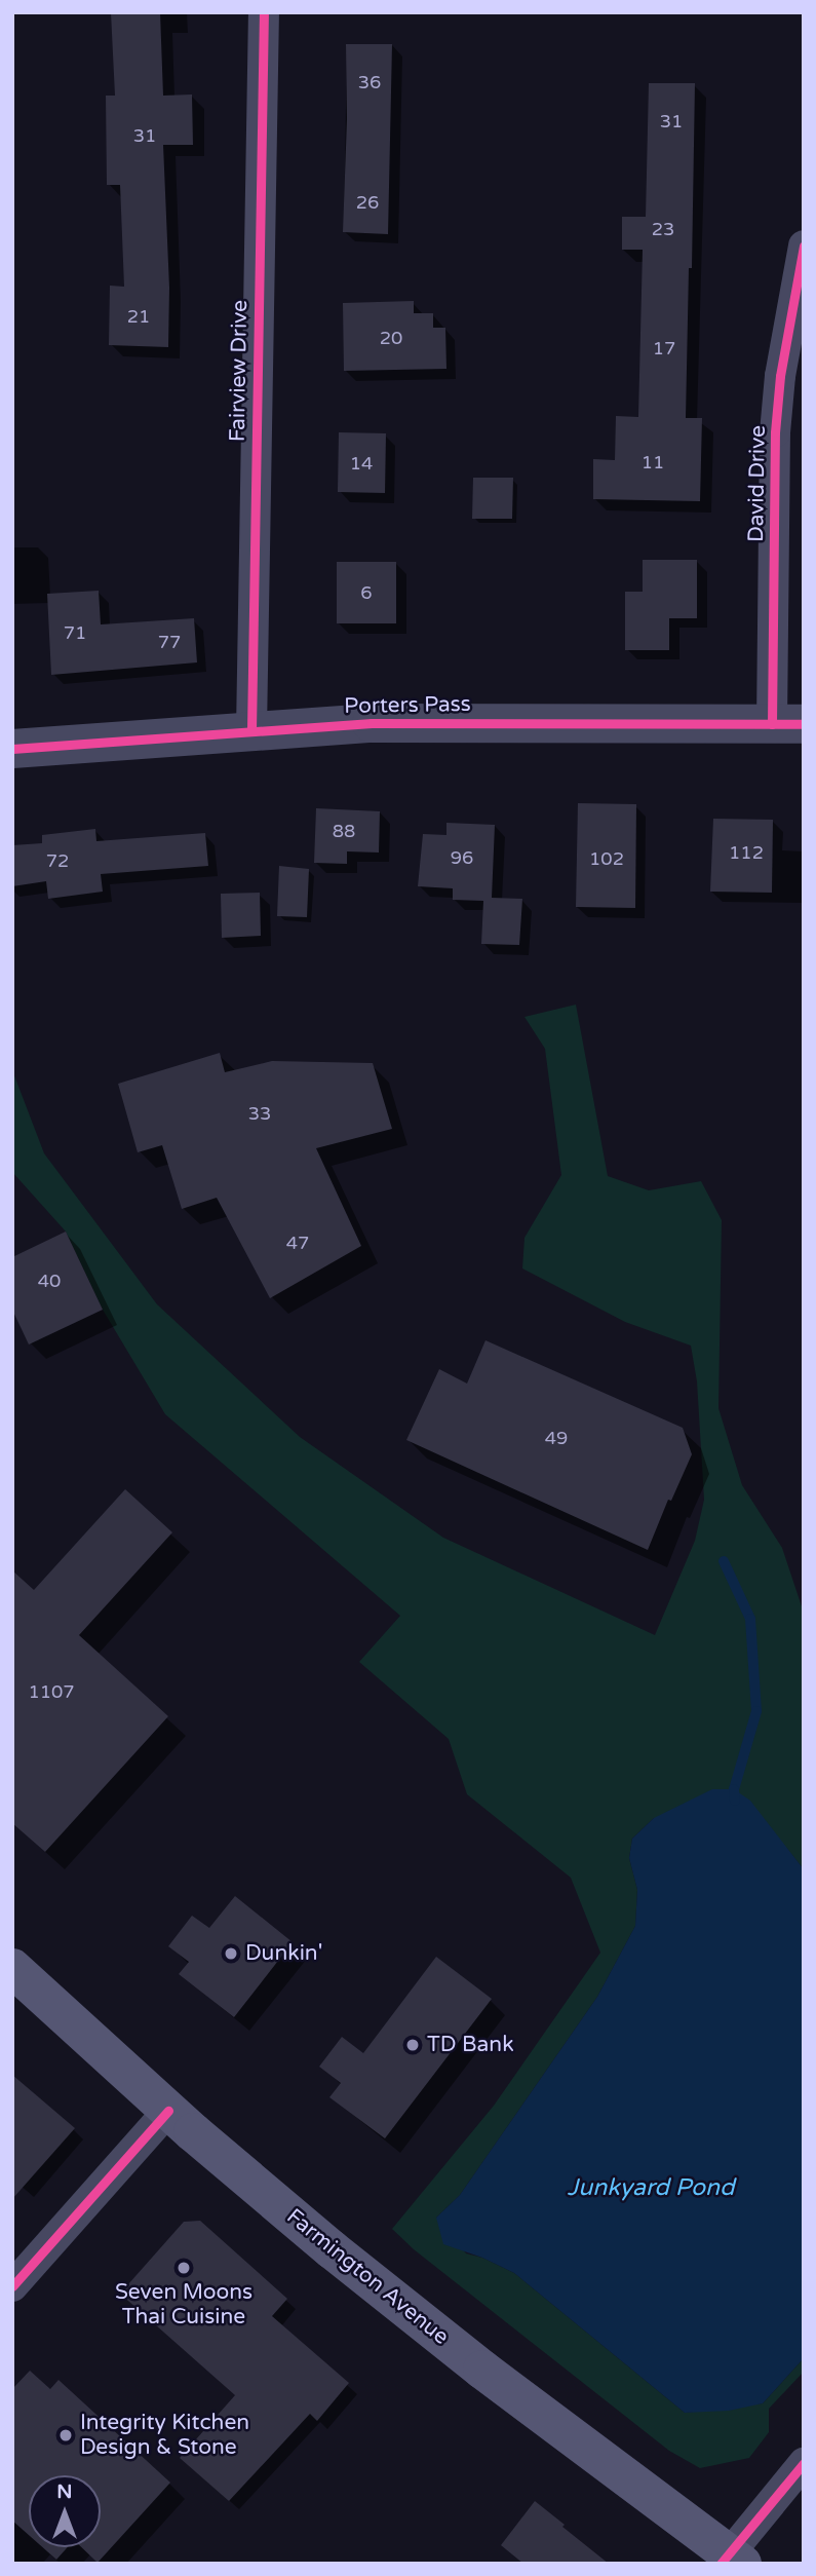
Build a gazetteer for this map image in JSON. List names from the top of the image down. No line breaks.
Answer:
{"streets":{"main road":["Farmington Avenue"],"street":["Fairview Drive","David Drive","Porters Pass"]},"crossings":[["Fairview Drive","Porters Pass"],["David Drive","Porters Pass"]],"water":["Junkyard Pond"],"places":["Dunkin'","TD Bank","Seven Moons Thai Cuisine","Integrity Kitchen Design & Stone"],"house_numbers":["36","31","31","26","23","21","20","17","11","14","6","71","77","88","112","96","102","72","33","47","40","49","1107"],"north":"top"}
